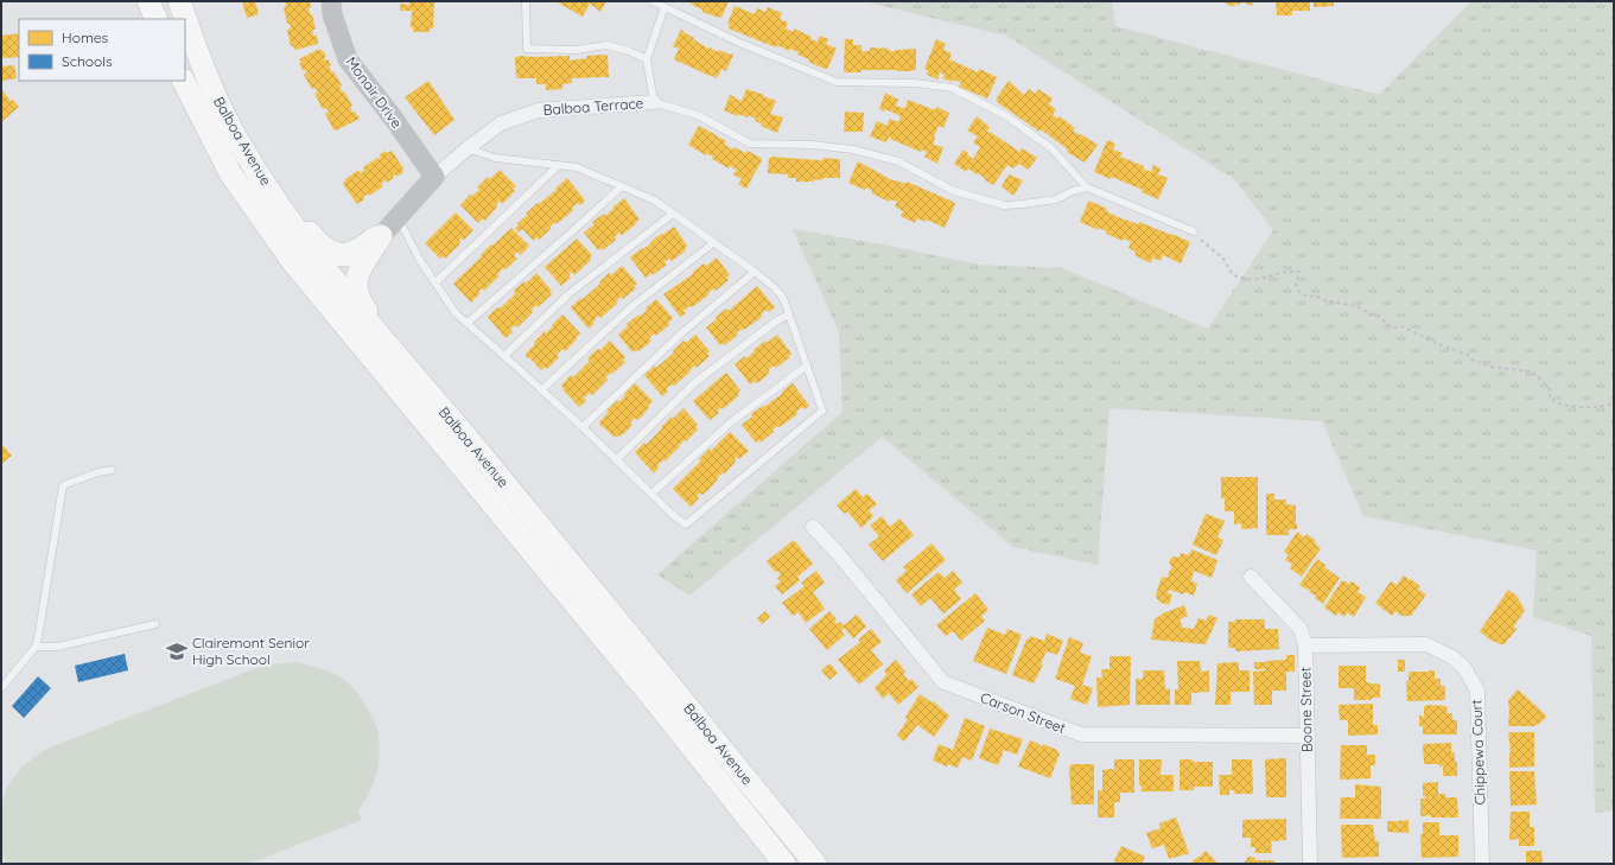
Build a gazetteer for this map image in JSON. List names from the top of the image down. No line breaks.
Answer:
{"streets":{"main road":["Balboa Avenue"],"street":["Monair Drive","Balboa Terrace","Boone Street","Carson Street","Chippewa Court"]},"crossings":[["Monair Drive","Balboa Terrace"],["Boone Street","Carson Street"],["Boone Street","Chippewa Court"]],"places":{"school or university":["Clairemont Senior High School"]},"legend":["Homes","Schools"]}
